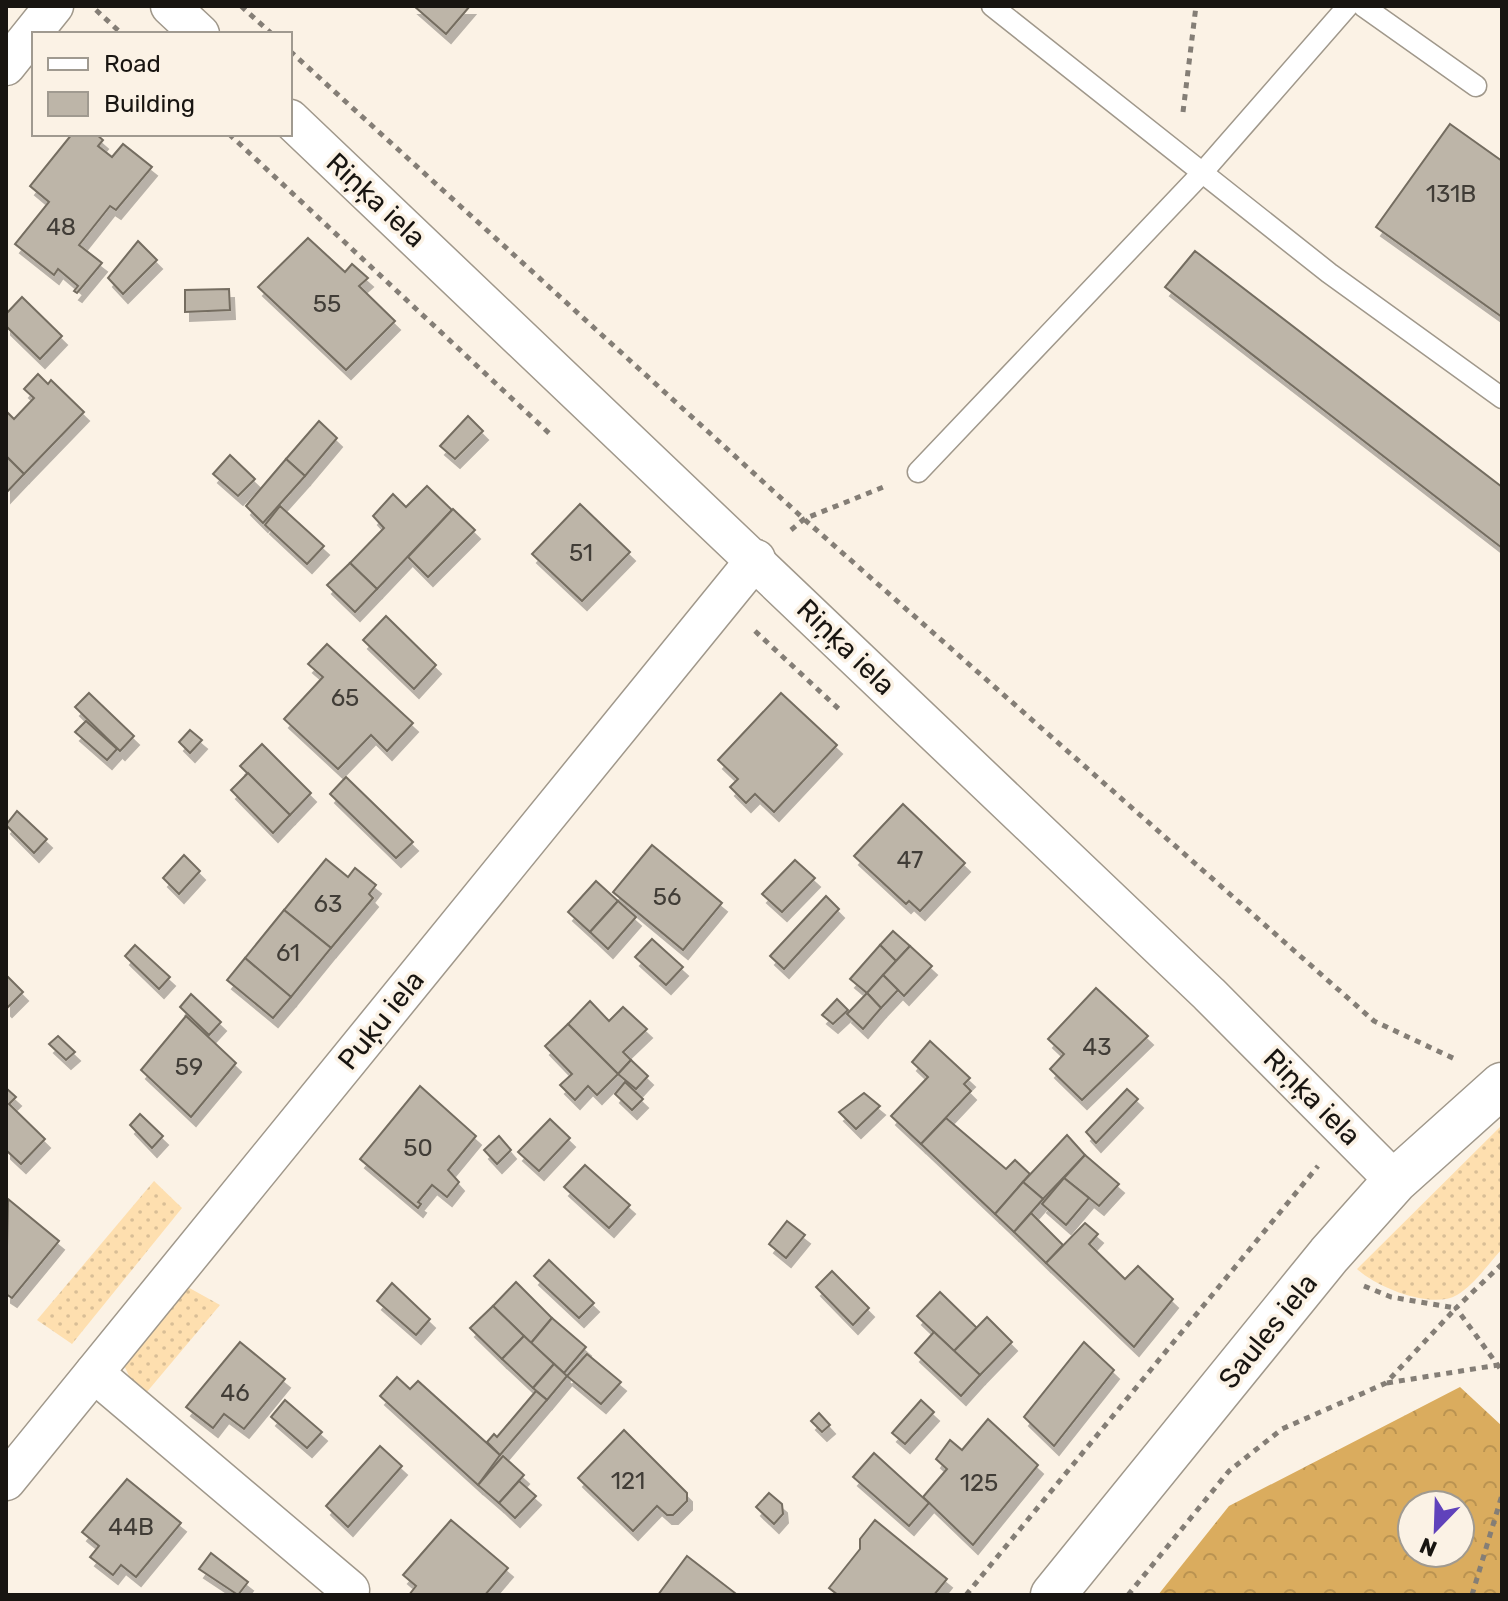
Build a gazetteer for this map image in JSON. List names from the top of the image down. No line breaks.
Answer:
{"streets":{"street":["Riņķa iela","Puķu iela","Saules iela"]},"crossings":[["Riņķa iela","Puķu iela"],["Riņķa iela","Saules iela"]],"house_numbers":["131B","48","55","51","65","47","56","63","61","43","59","50","46","121","125","44B"],"legend":["Road","Building"],"north":"bottom left"}
